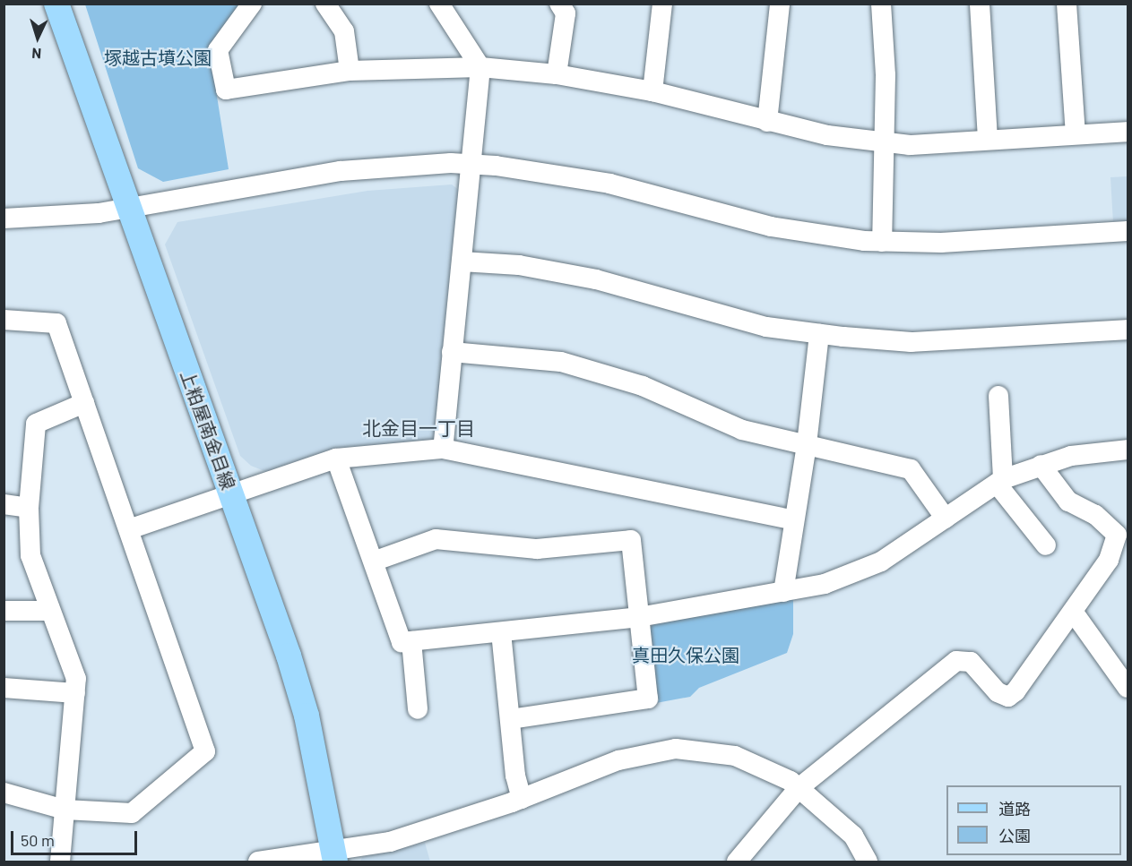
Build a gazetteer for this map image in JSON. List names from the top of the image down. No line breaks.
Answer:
{"streets":{"main road":["上粕屋南金目線"]},"districts":["北金目一丁目"],"parks":["塚越古墳公園","真田久保公園"],"legend":["道路","公園"],"scale_bar":"50 m","north":"bottom"}
